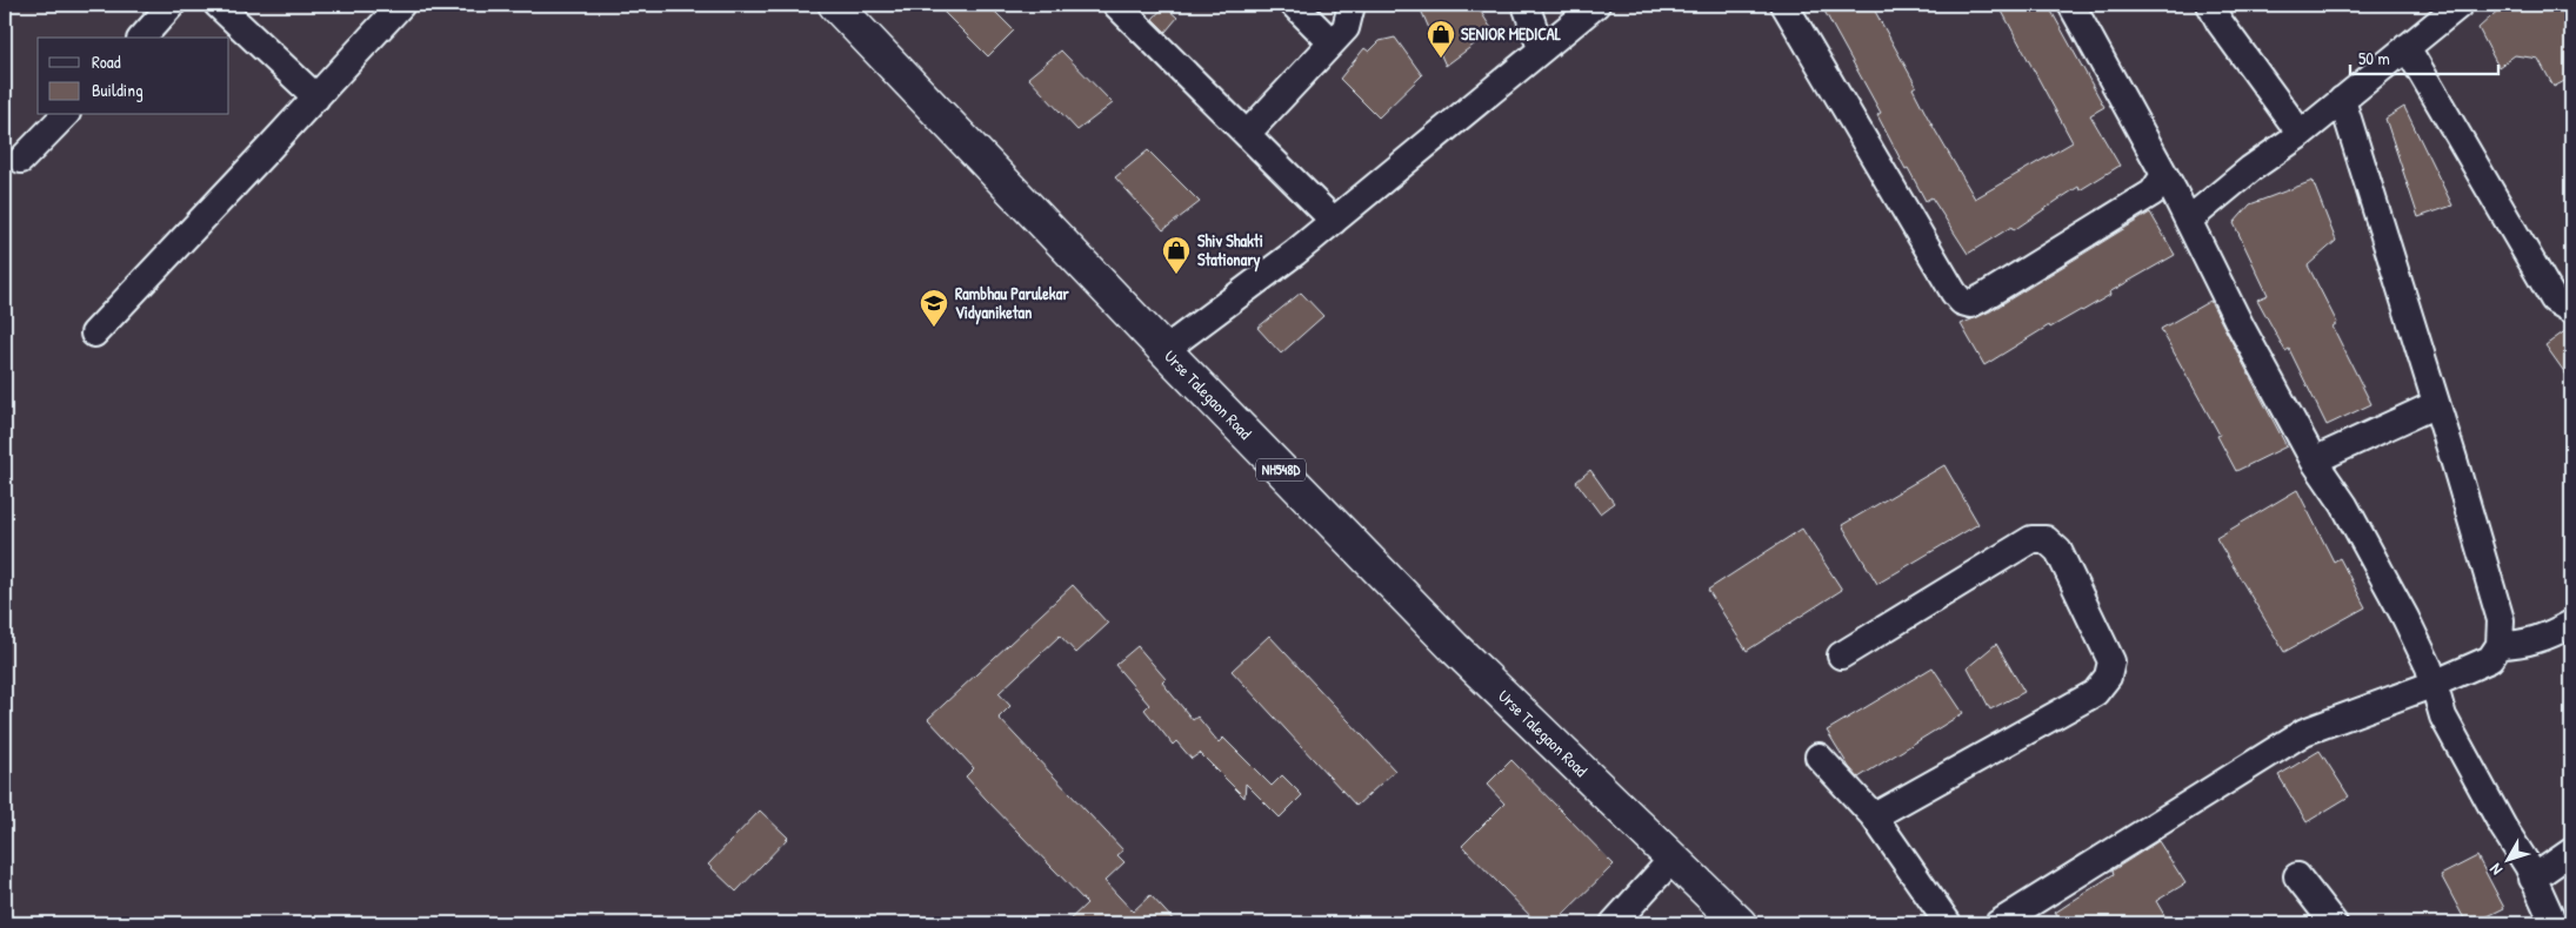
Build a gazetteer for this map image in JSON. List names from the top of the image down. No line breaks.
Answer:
{"streets":{"highway":["Urse Talegaon Road","NH548D"]},"places":{"shop":["SENIOR MEDICAL","Shiv Shakti Stationary"],"school or university":["Rambhau Parulekar Vidyaniketan"]},"legend":["Road","Building"],"scale_bar":"50 m","north":"bottom left"}
